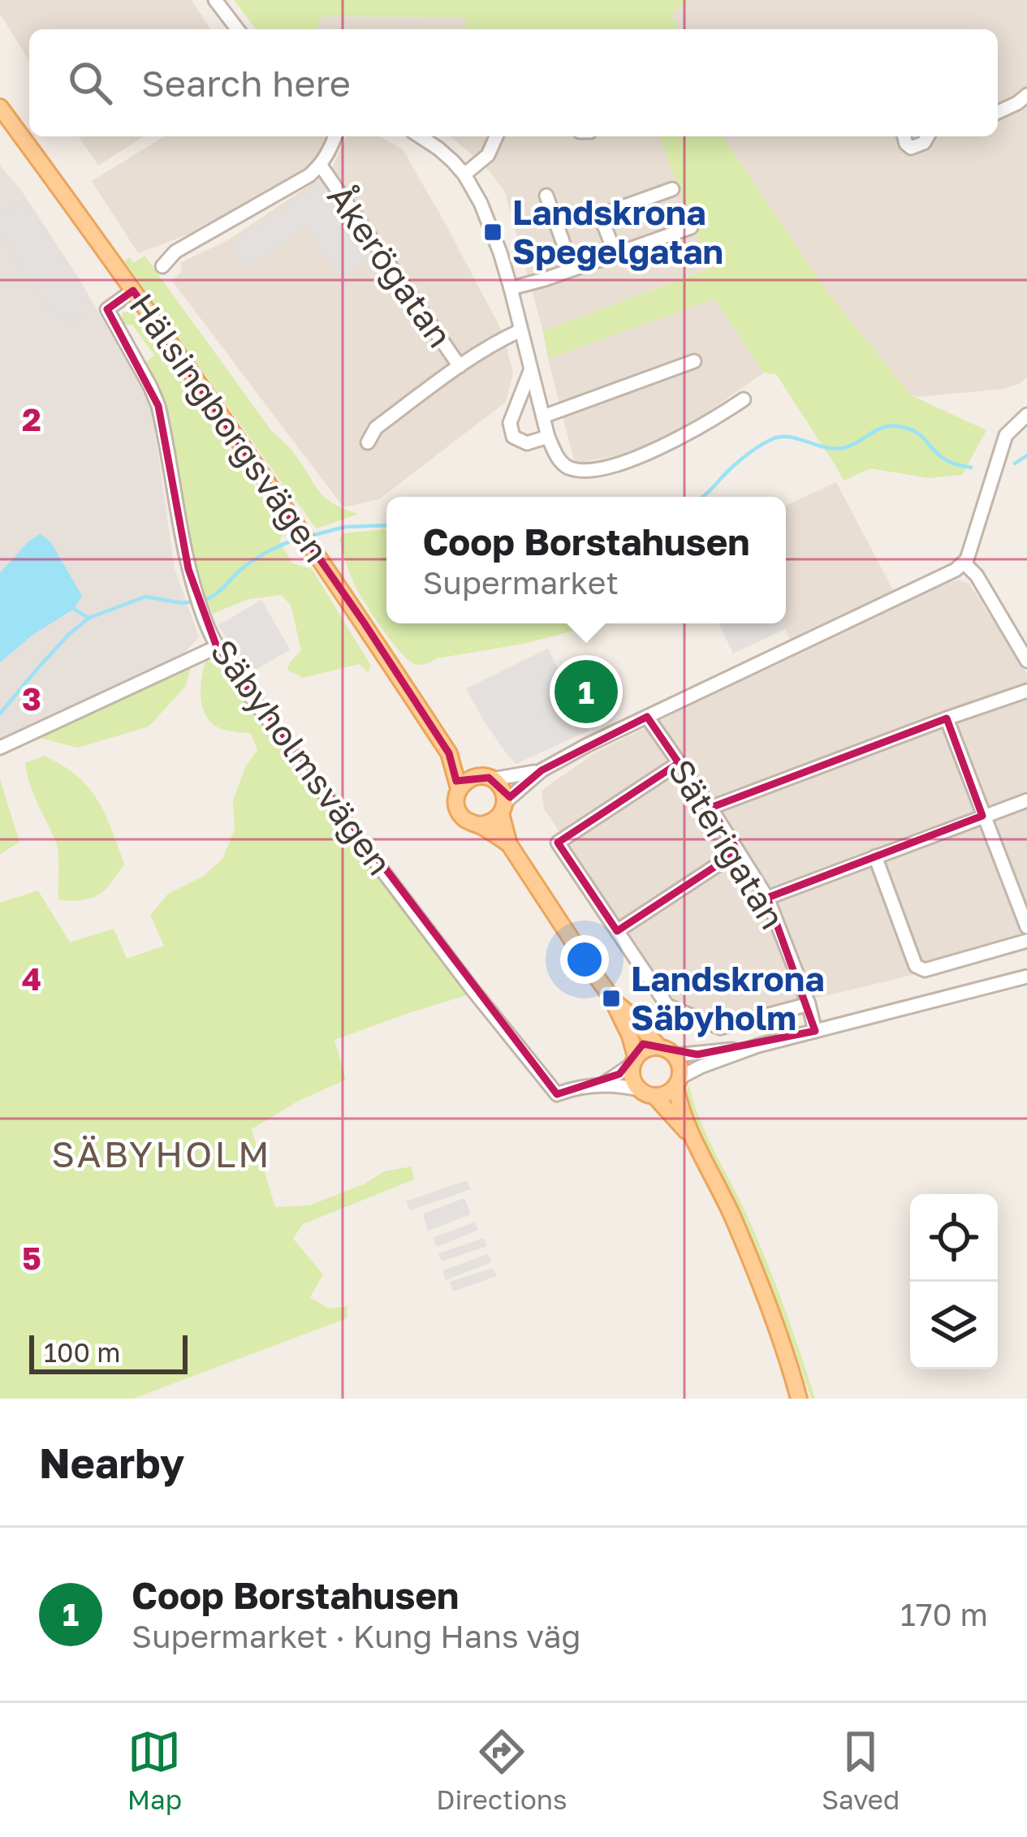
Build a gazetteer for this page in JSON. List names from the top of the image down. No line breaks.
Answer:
{"streets":{"main road":["Hälsingborgsvägen"],"street":["Åkerögatan","Säbyholmsvägen","Säterigatan"]},"crossings":[["Hälsingborgsvägen","Säbyholmsvägen"]],"districts":["SÄBYHOLM"],"places":{"transit":["Landskrona Spegelgatan","Landskrona Säbyholm"]},"scale_bar":"100 m","page":{"search":"Search here","popup":["Coop Borstahusen","Supermarket"],"pins":"1","scale":"100 m","heading":"Nearby","list":[{"mark":"1","name":"Coop Borstahusen","note":"Supermarket · Kung Hans väg","value":"170 m"}],"nav":["Map","Directions","Saved"]},"grid":{"rows":["2","3","4","5"]}}
